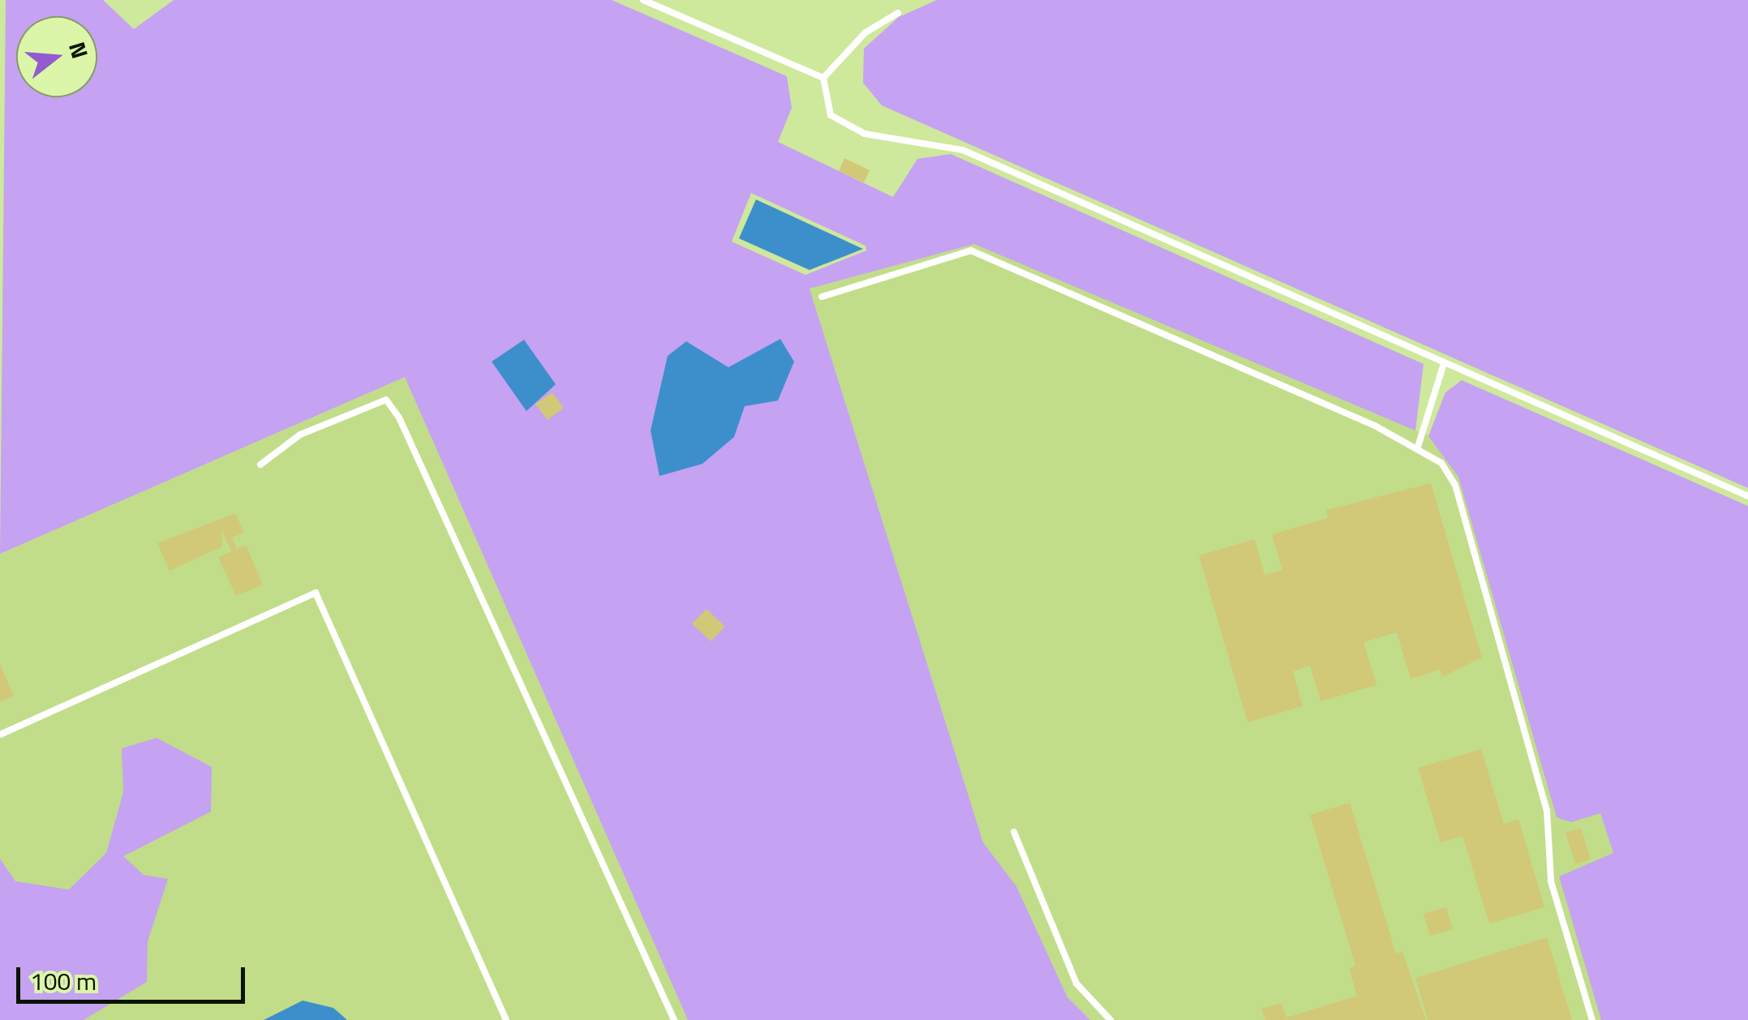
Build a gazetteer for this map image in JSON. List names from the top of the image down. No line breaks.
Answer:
{"scale_bar":"100 m","north":"right"}
